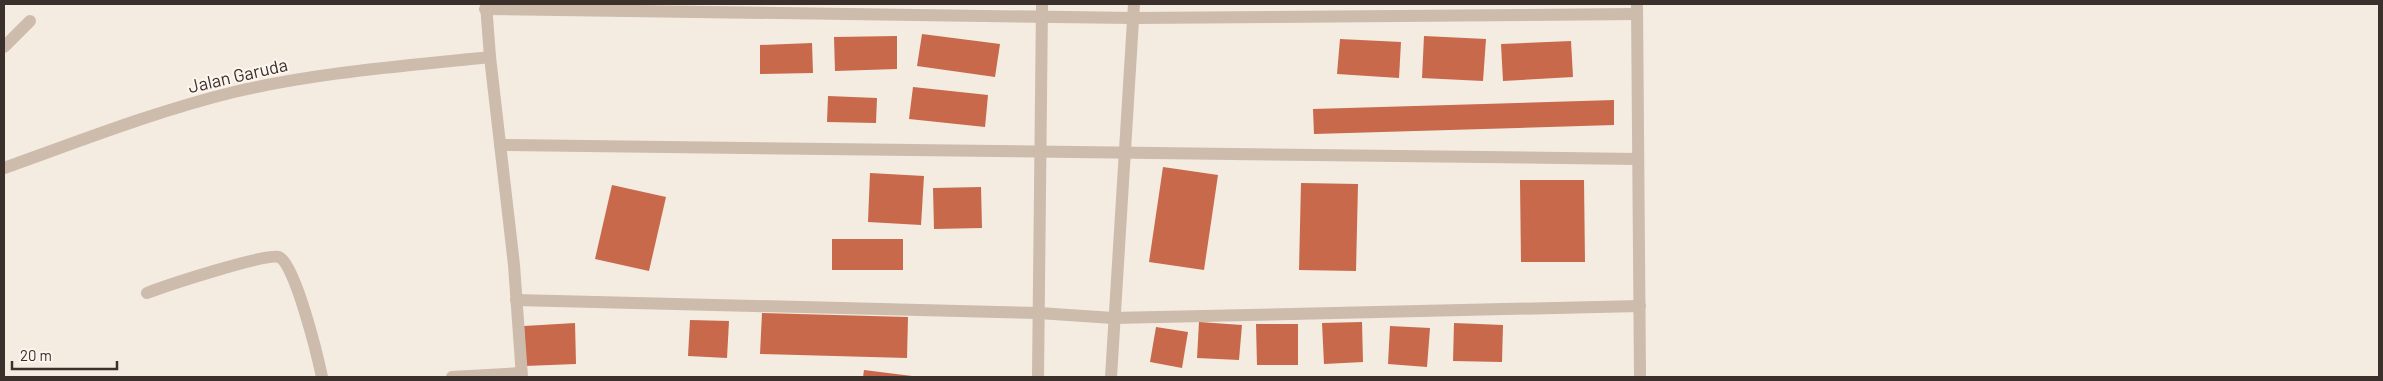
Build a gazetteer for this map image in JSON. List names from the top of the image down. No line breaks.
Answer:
{"streets":{"street":["Jalan Garuda"]},"scale_bar":"20 m"}
